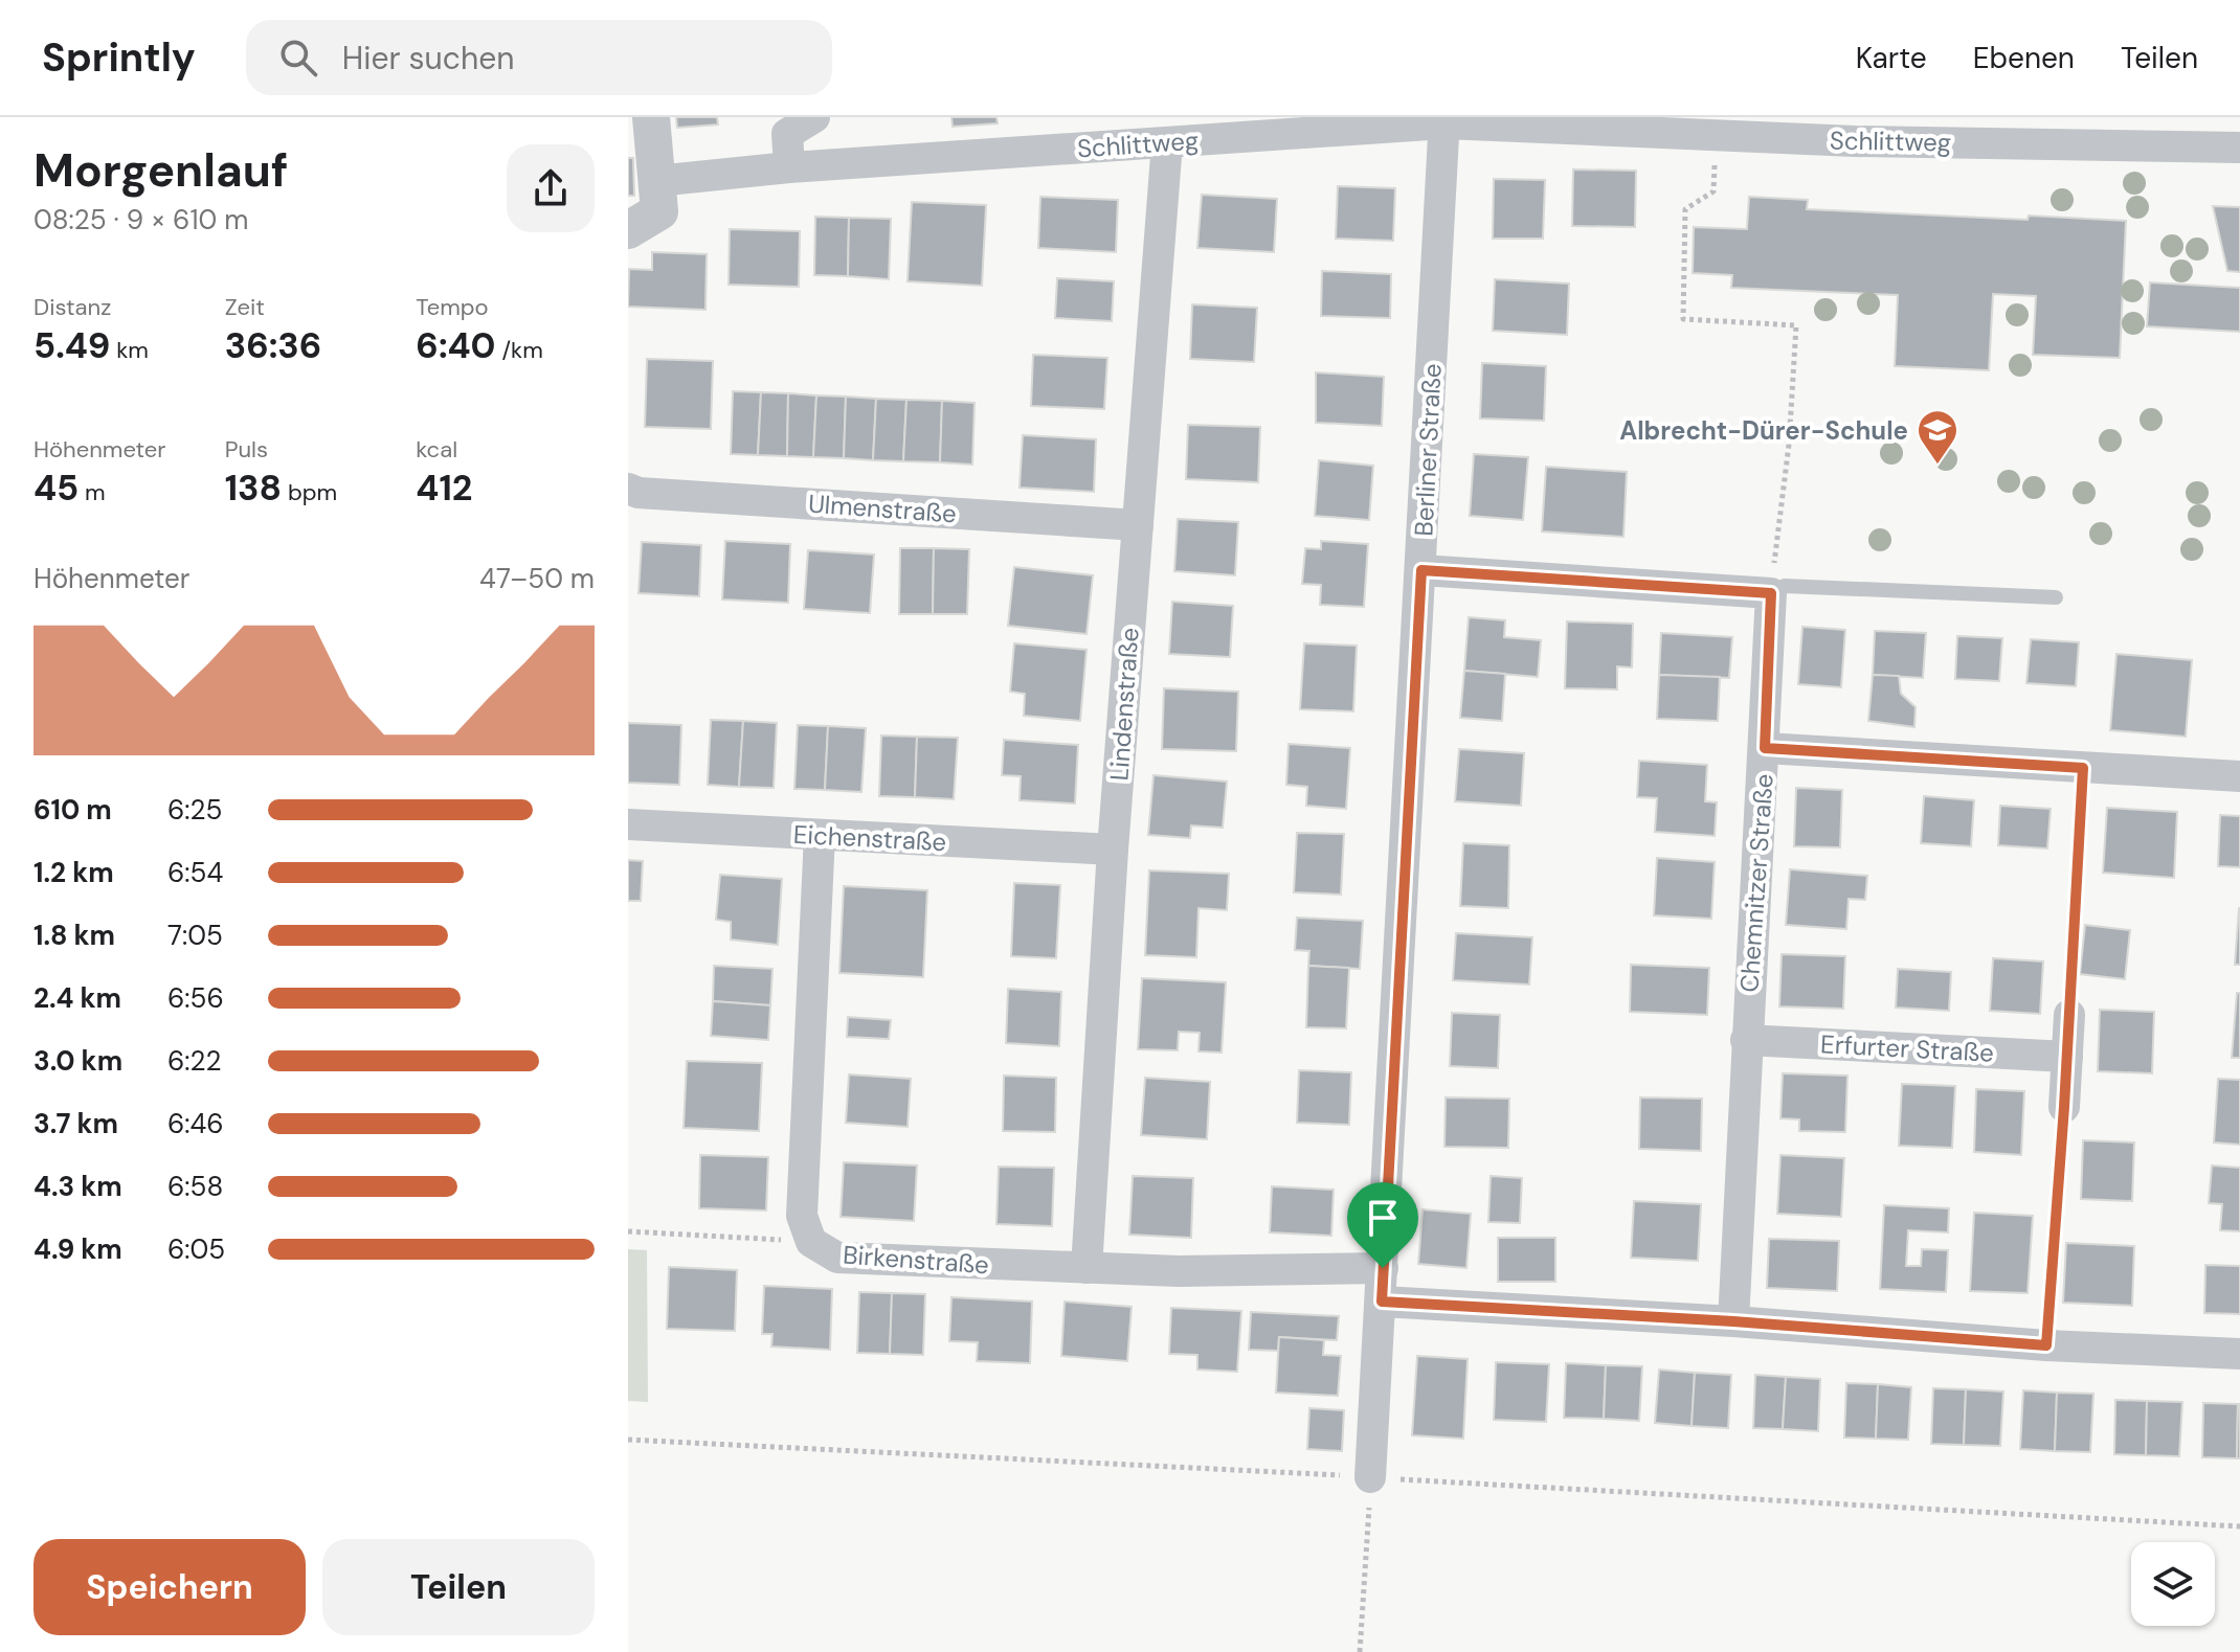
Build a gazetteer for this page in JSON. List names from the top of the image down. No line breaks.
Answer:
{"streets":{"street":["Schlittweg","Berliner Straße","Ulmenstraße","Lindenstraße","Eichenstraße","Chemnitzer Straße","Erfurter Straße","Birkenstraße"]},"crossings":[["Schlittweg","Berliner Straße"],["Schlittweg","Lindenstraße"],["Berliner Straße","Birkenstraße"],["Ulmenstraße","Lindenstraße"],["Lindenstraße","Eichenstraße"],["Lindenstraße","Birkenstraße"],["Eichenstraße","Birkenstraße"],["Chemnitzer Straße","Erfurter Straße"]],"places":{"school or university":["Albrecht-Dürer-Schule"]},"page":{"header":"Sprintly","search":"Hier suchen","nav":["Karte","Ebenen","Teilen"],"heading":["Morgenlauf","08:25 · 9 × 610 m"],"stats":[["Distanz","5.49 km"],["Zeit","36:36"],["Tempo","6:40 /km"],["Höhenmeter","45 m"],["Puls","138 bpm"],["kcal","412"]],"chart":["Höhenmeter","47–50 m"],"list":[{"name":"610 m","note":"6:25"},{"name":"1.2 km","note":"6:54"},{"name":"1.8 km","note":"7:05"},{"name":"2.4 km","note":"6:56"},{"name":"3.0 km","note":"6:22"},{"name":"3.7 km","note":"6:46"},{"name":"4.3 km","note":"6:58"},{"name":"4.9 km","note":"6:05"}],"buttons":["Speichern","Teilen"]}}
